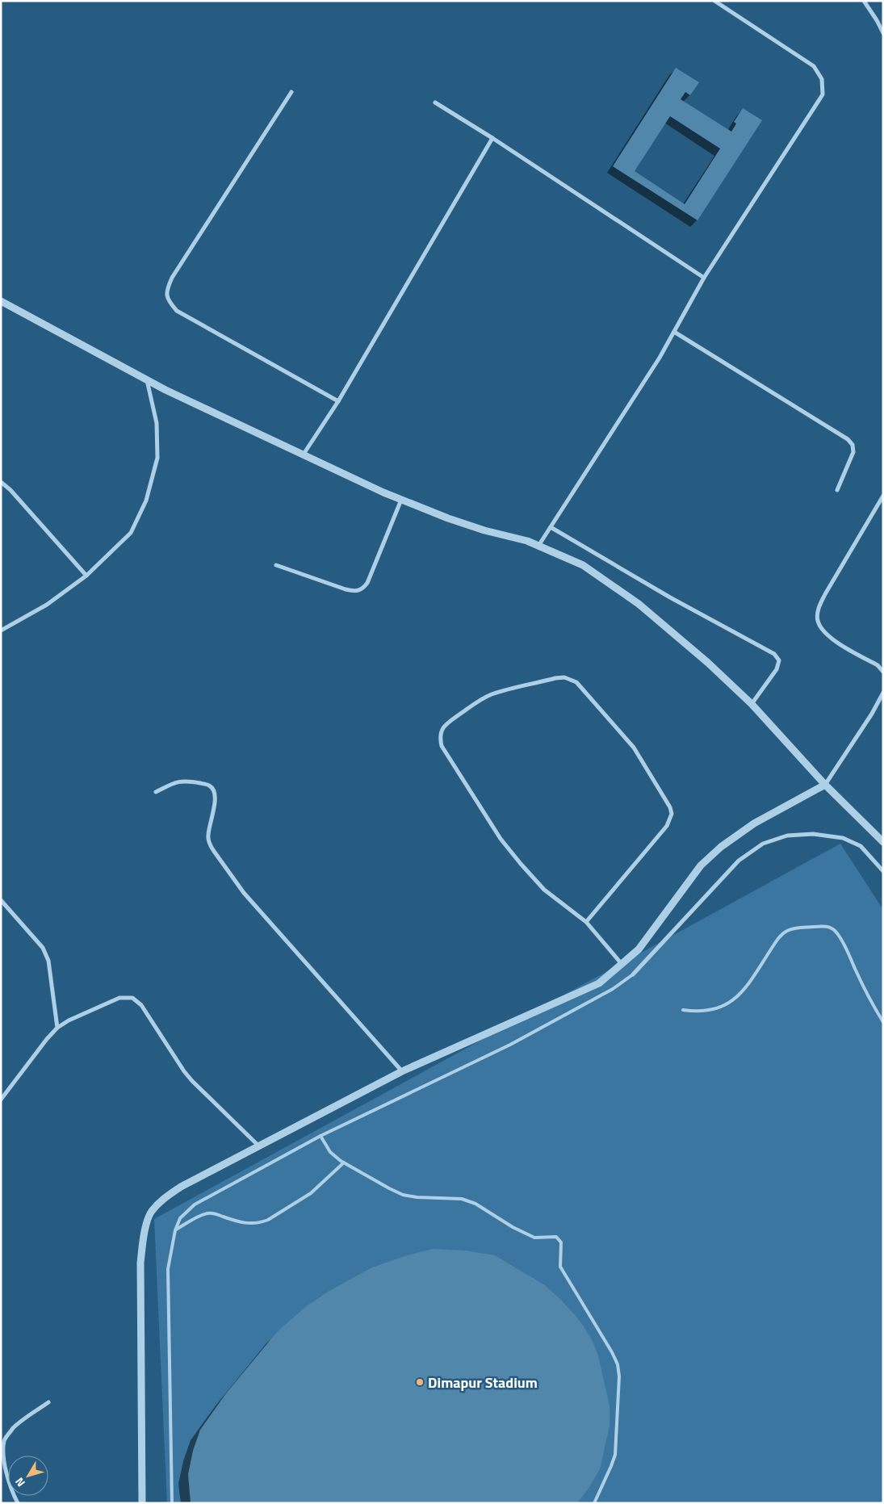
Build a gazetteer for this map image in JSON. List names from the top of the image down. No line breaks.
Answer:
{"places":["Dimapur Stadium"],"north":"bottom left"}
